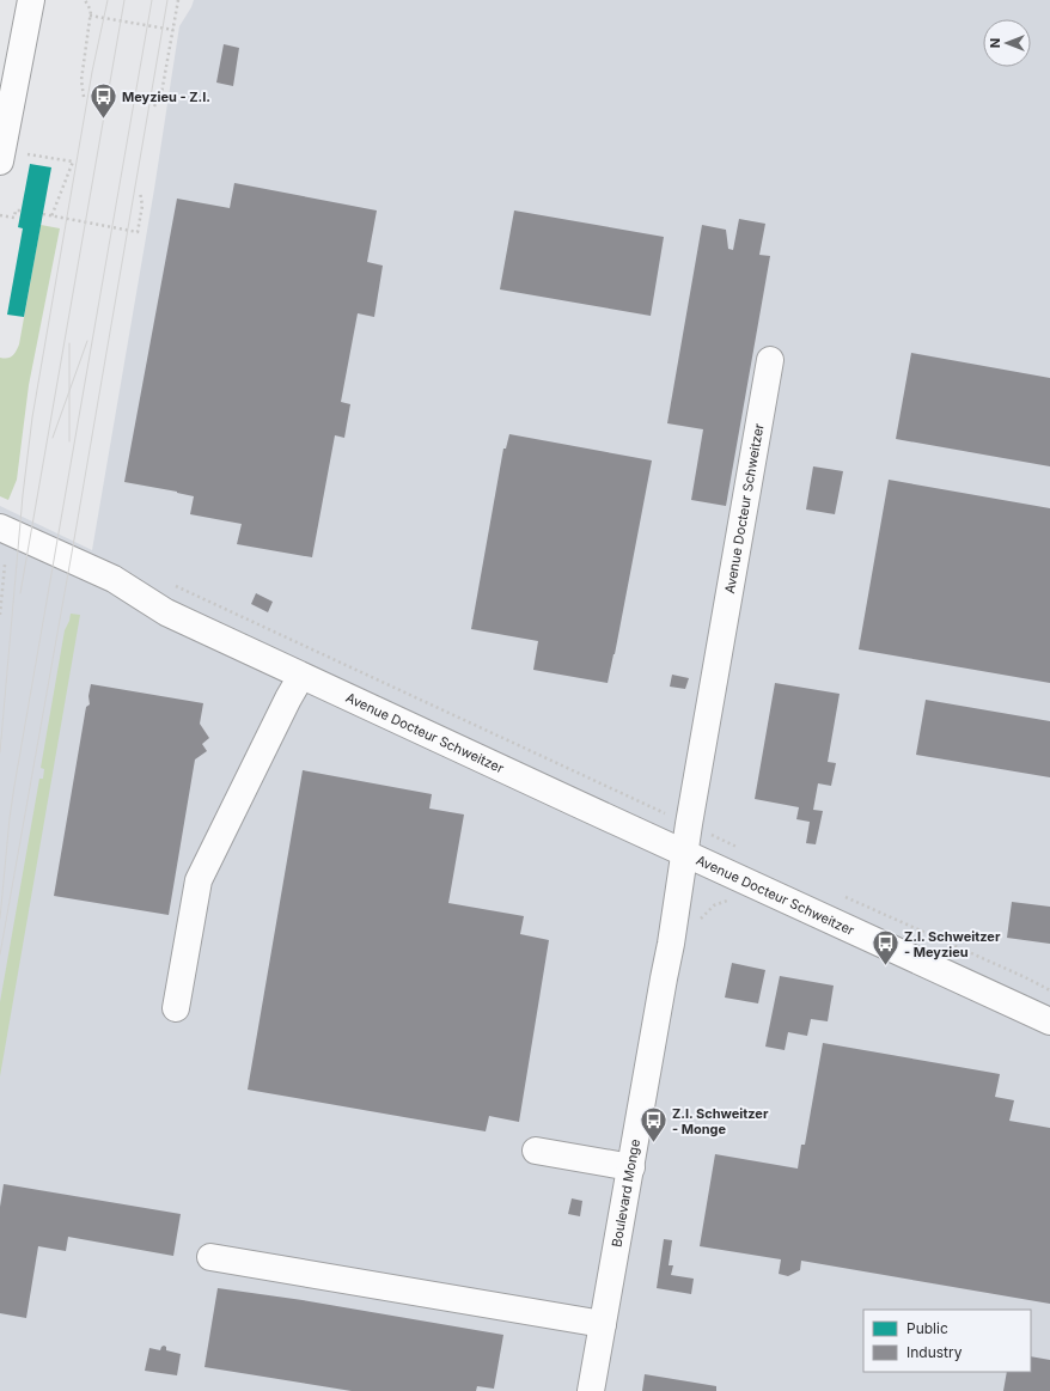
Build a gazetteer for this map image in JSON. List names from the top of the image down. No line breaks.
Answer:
{"streets":{"street":["Avenue Docteur Schweitzer","Boulevard Monge"]},"crossings":[["Avenue Docteur Schweitzer","Boulevard Monge"]],"places":{"bus stop":["Meyzieu - Z.I.","Z.I. Schweitzer - Meyzieu","Z.I. Schweitzer - Monge"]},"legend":["Public","Industry"],"north":"left"}
